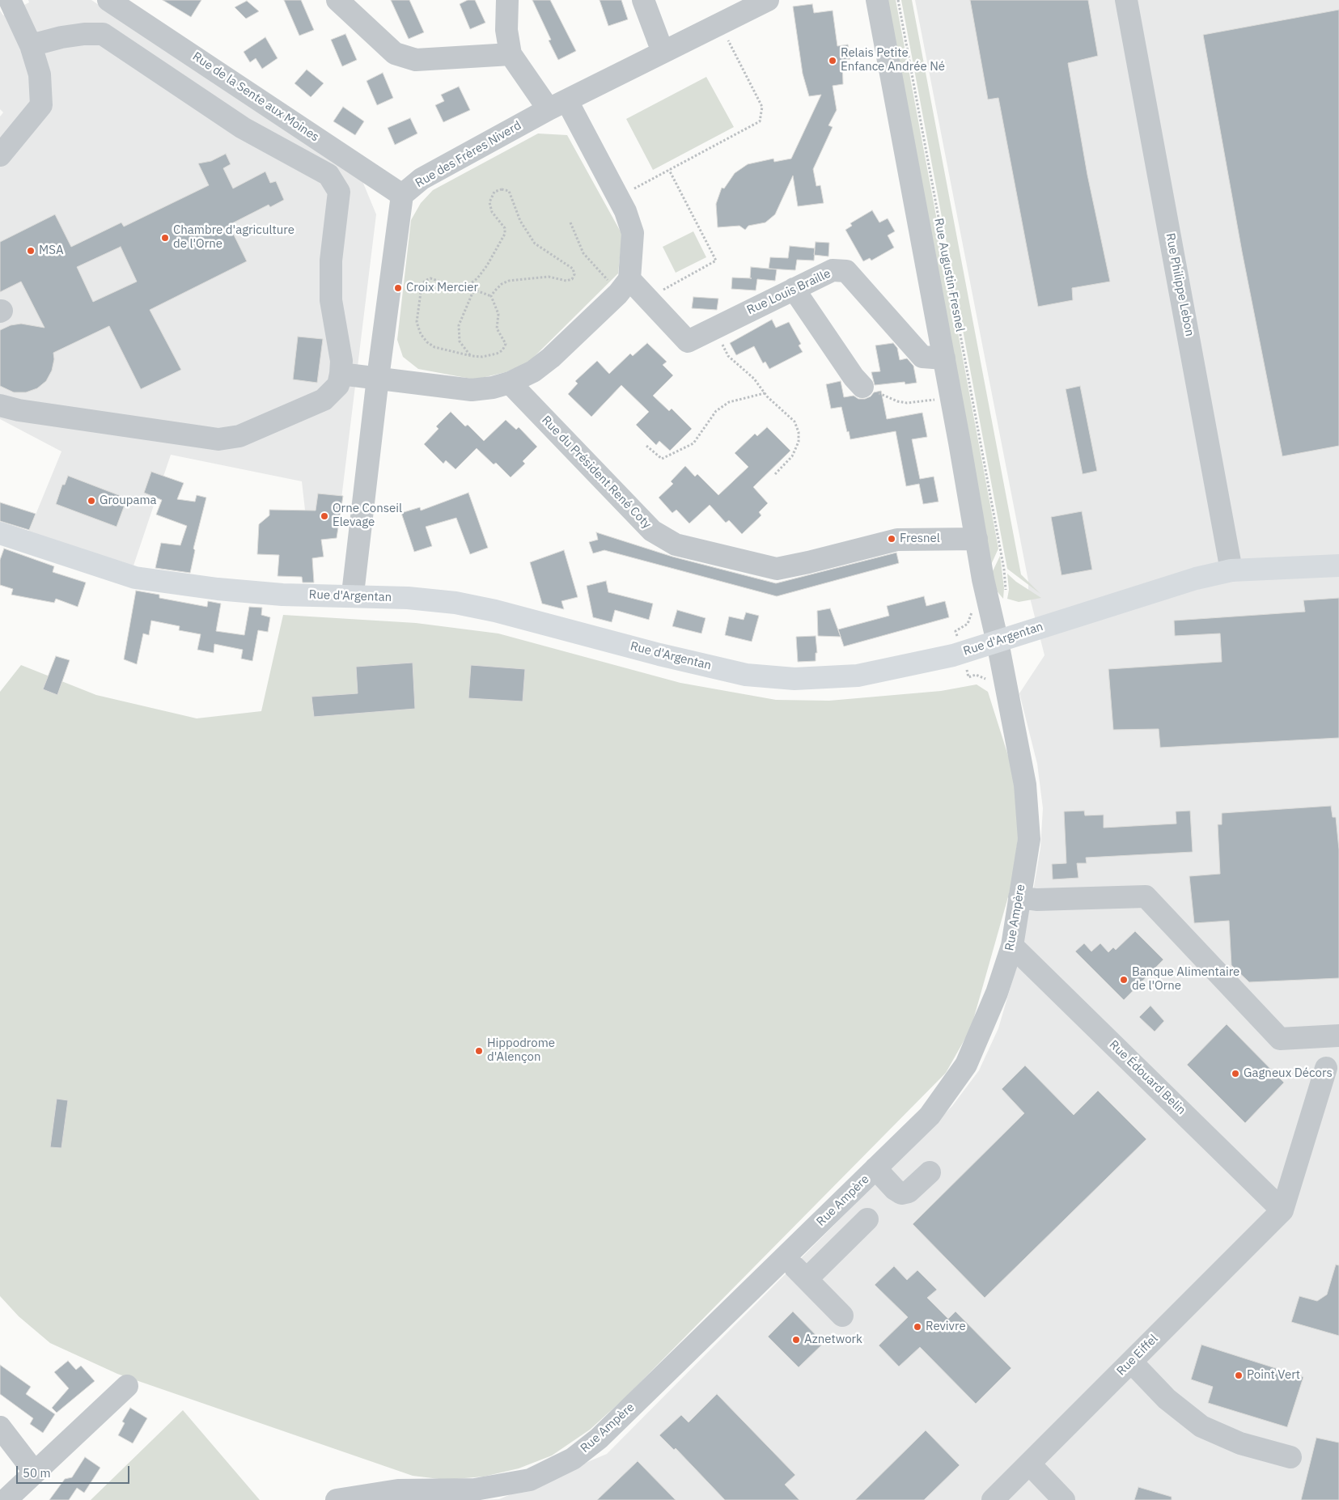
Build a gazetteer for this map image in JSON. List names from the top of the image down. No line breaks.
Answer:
{"streets":{"main road":["Rue d'Argentan"],"street":["Rue de la Sente aux Moines","Rue des Frères Niverd","Rue Augustin Fresnel","Rue Philippe Lebon","Rue Louis Braille","Rue du Président René Coty","Rue Ampère","Rue Édouard Belin","Rue Eiffel"]},"crossings":[["Rue de la Sente aux Moines","Rue des Frères Niverd"],["Rue des Frères Niverd","Rue d'Argentan"],["Rue Augustin Fresnel","Rue Louis Braille"],["Rue Augustin Fresnel","Rue du Président René Coty"],["Rue Augustin Fresnel","Rue Ampère"],["Rue Philippe Lebon","Rue d'Argentan"],["Rue du Président René Coty","Rue Ampère"],["Rue d'Argentan","Rue Ampère"],["Rue Ampère","Rue Édouard Belin"],["Rue Édouard Belin","Rue Eiffel"]],"places":["Relais Petite Enfance Andrée Né","Chambre d'agriculture de l'Orne","MSA","Croix Mercier","Groupama","Orne Conseil Elevage","Fresnel","Banque Alimentaire de l'Orne","Hippodrome d'Alençon","Gagneux Décors","Revivre","Aznetwork","Point Vert"],"scale_bar":"50 m"}
